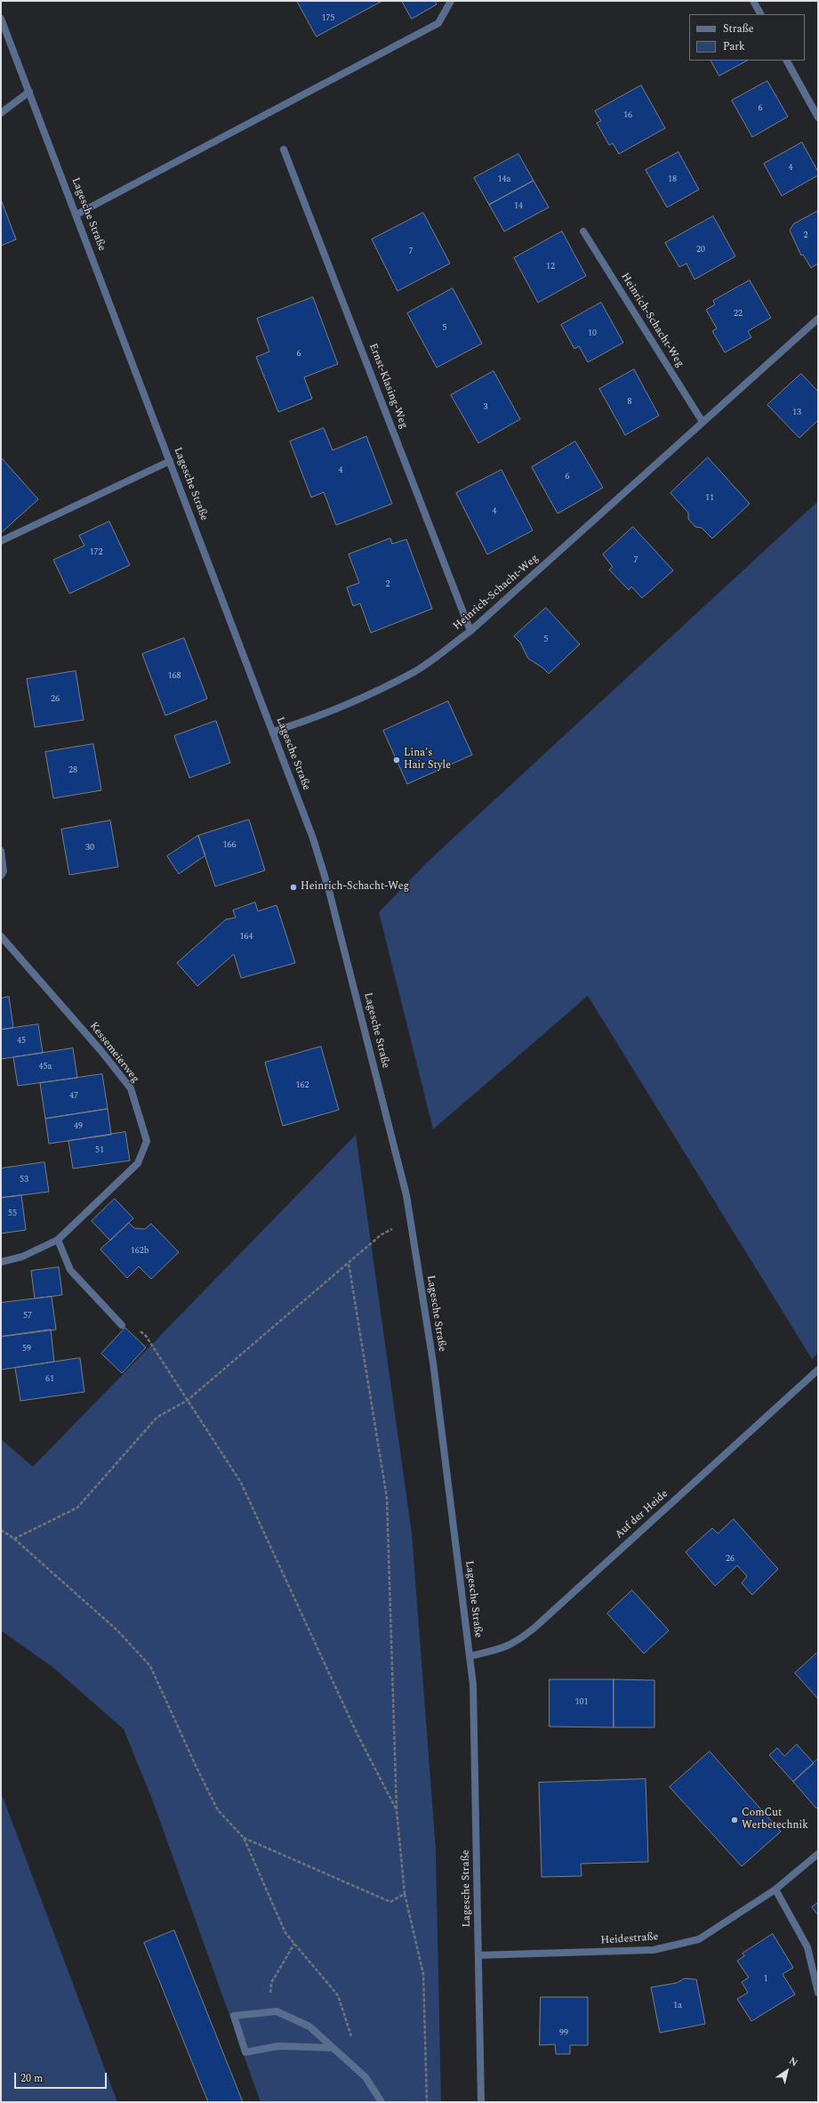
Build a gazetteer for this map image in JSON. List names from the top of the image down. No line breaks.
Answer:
{"streets":{"street":["Lagesche Straße","Heinrich-Schacht-Weg","Ernst-Klasing-Weg","Kessemeierweg","Auf der Heide","Heidestraße"]},"crossings":[["Lagesche Straße","Heinrich-Schacht-Weg"],["Lagesche Straße","Auf der Heide"],["Lagesche Straße","Heidestraße"],["Heinrich-Schacht-Weg","Ernst-Klasing-Weg"]],"places":["Lina's Hair Style","Heinrich-Schacht-Weg","ComCut Werbetechnik"],"house_numbers":["175","6","16","4","14a","18","14","2","20","7","12","22","5","10","6","8","3","13","4","6","11","4","172","7","2","5","168","26","28","166","30","164","45","45a","162","47","49","51","53","55","162b","57","59","61","26","101","1","1a","99"],"legend":["Straße","Park"],"scale_bar":"20 m","north":"top right"}
